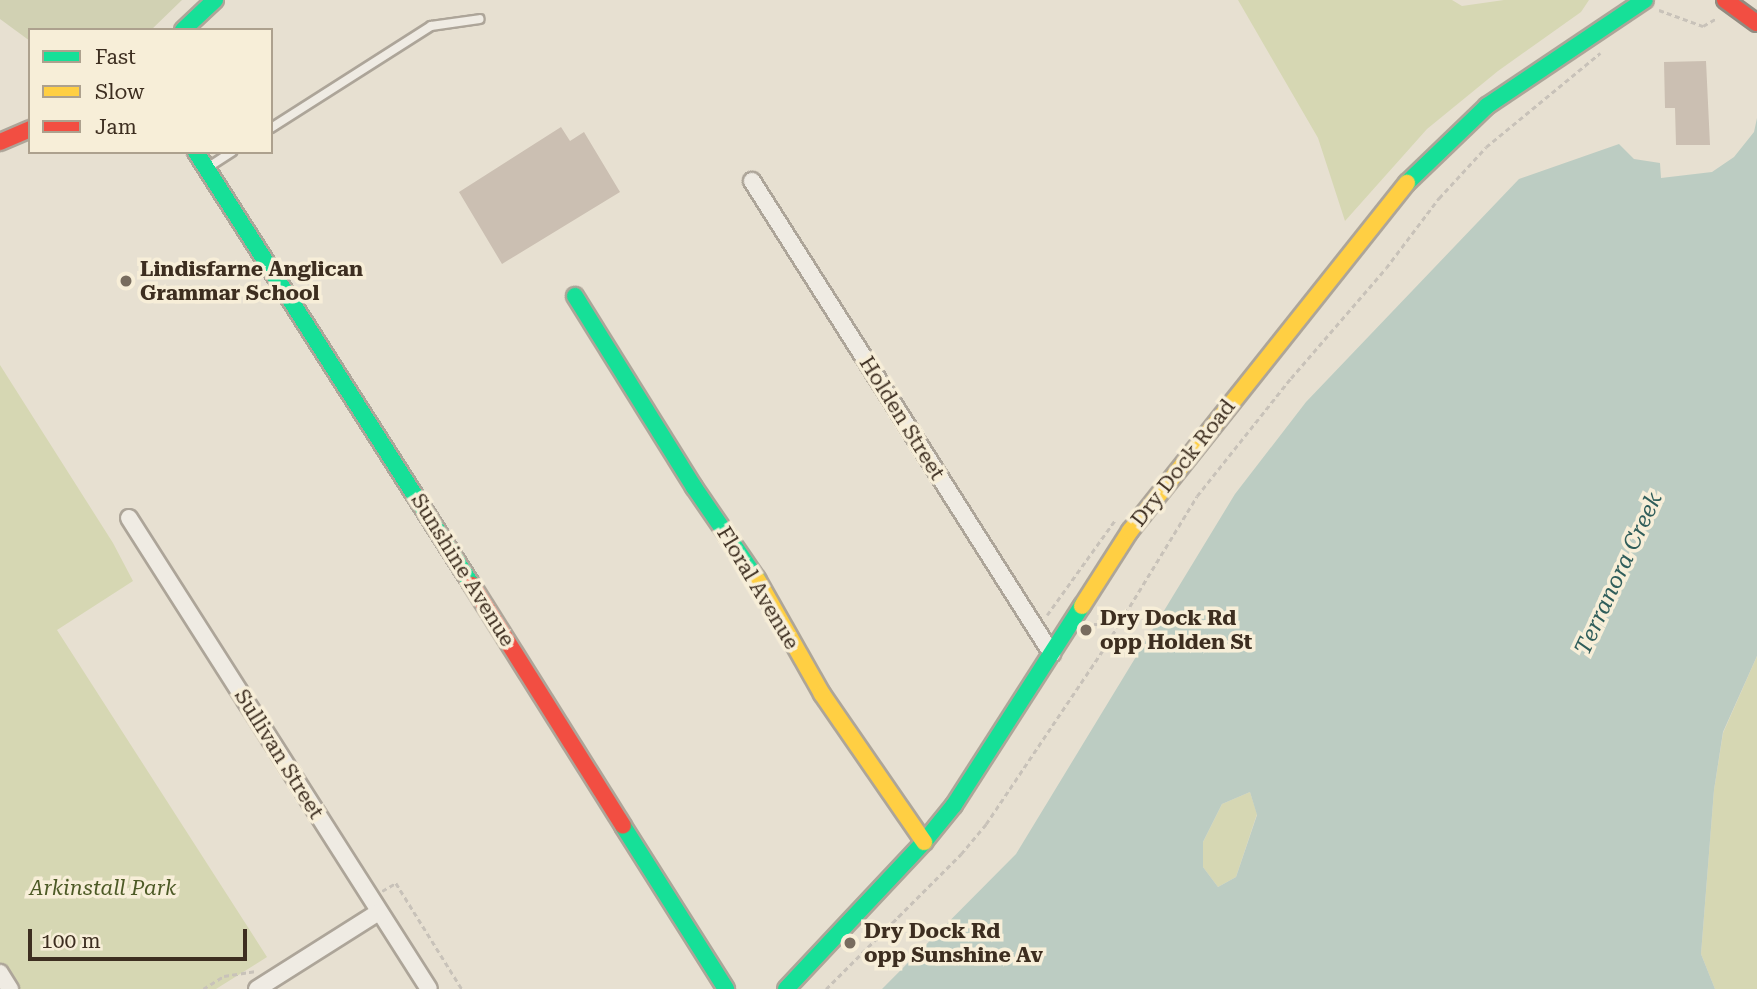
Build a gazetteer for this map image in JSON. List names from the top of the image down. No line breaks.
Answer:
{"streets":{"main road":["Dry Dock Road","Sunshine Avenue","Floral Avenue"],"street":["Holden Street","Sullivan Street"]},"crossings":[["Holden Street","Dry Dock Road"],["Dry Dock Road","Floral Avenue"]],"water":["Terranora Creek"],"parks":["Arkinstall Park"],"places":["Lindisfarne Anglican Grammar School","Dry Dock Rd opp Holden St","Dry Dock Rd opp Sunshine Av"],"legend":["Fast","Slow","Jam"],"scale_bar":"100 m"}
